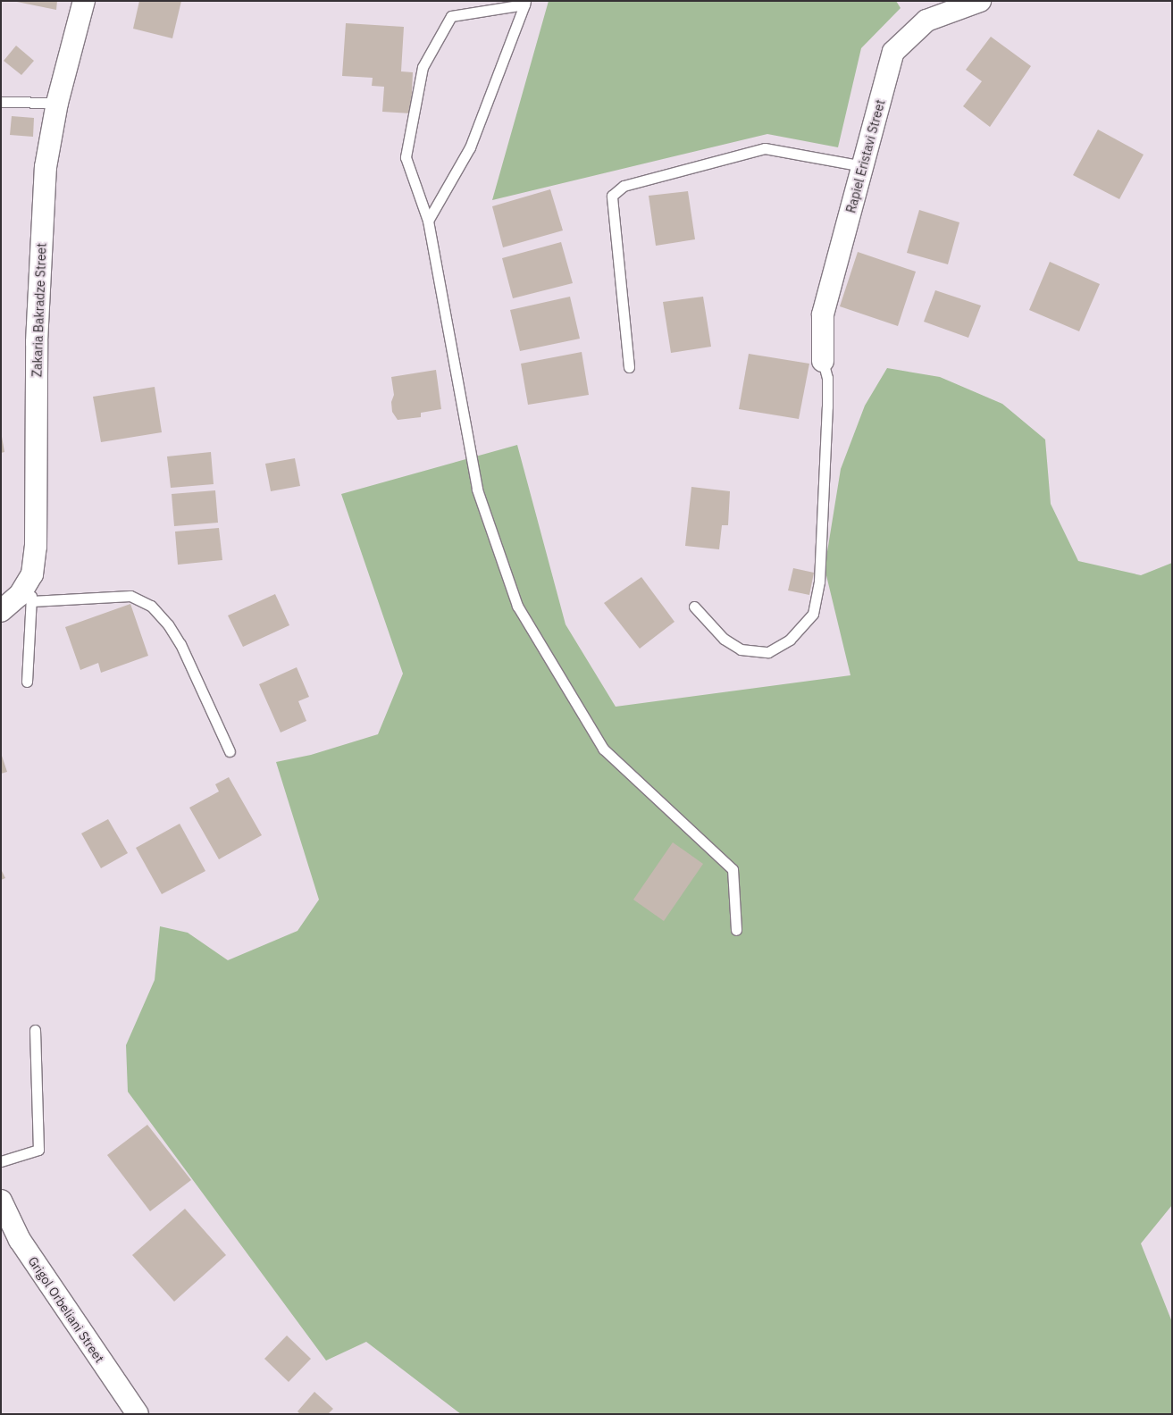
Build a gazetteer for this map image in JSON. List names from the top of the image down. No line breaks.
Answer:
{"streets":{"street":["Rapiel Eristavi Street","Zakaria Bakradze Street","Grigol Orbeliani Street"]}}
